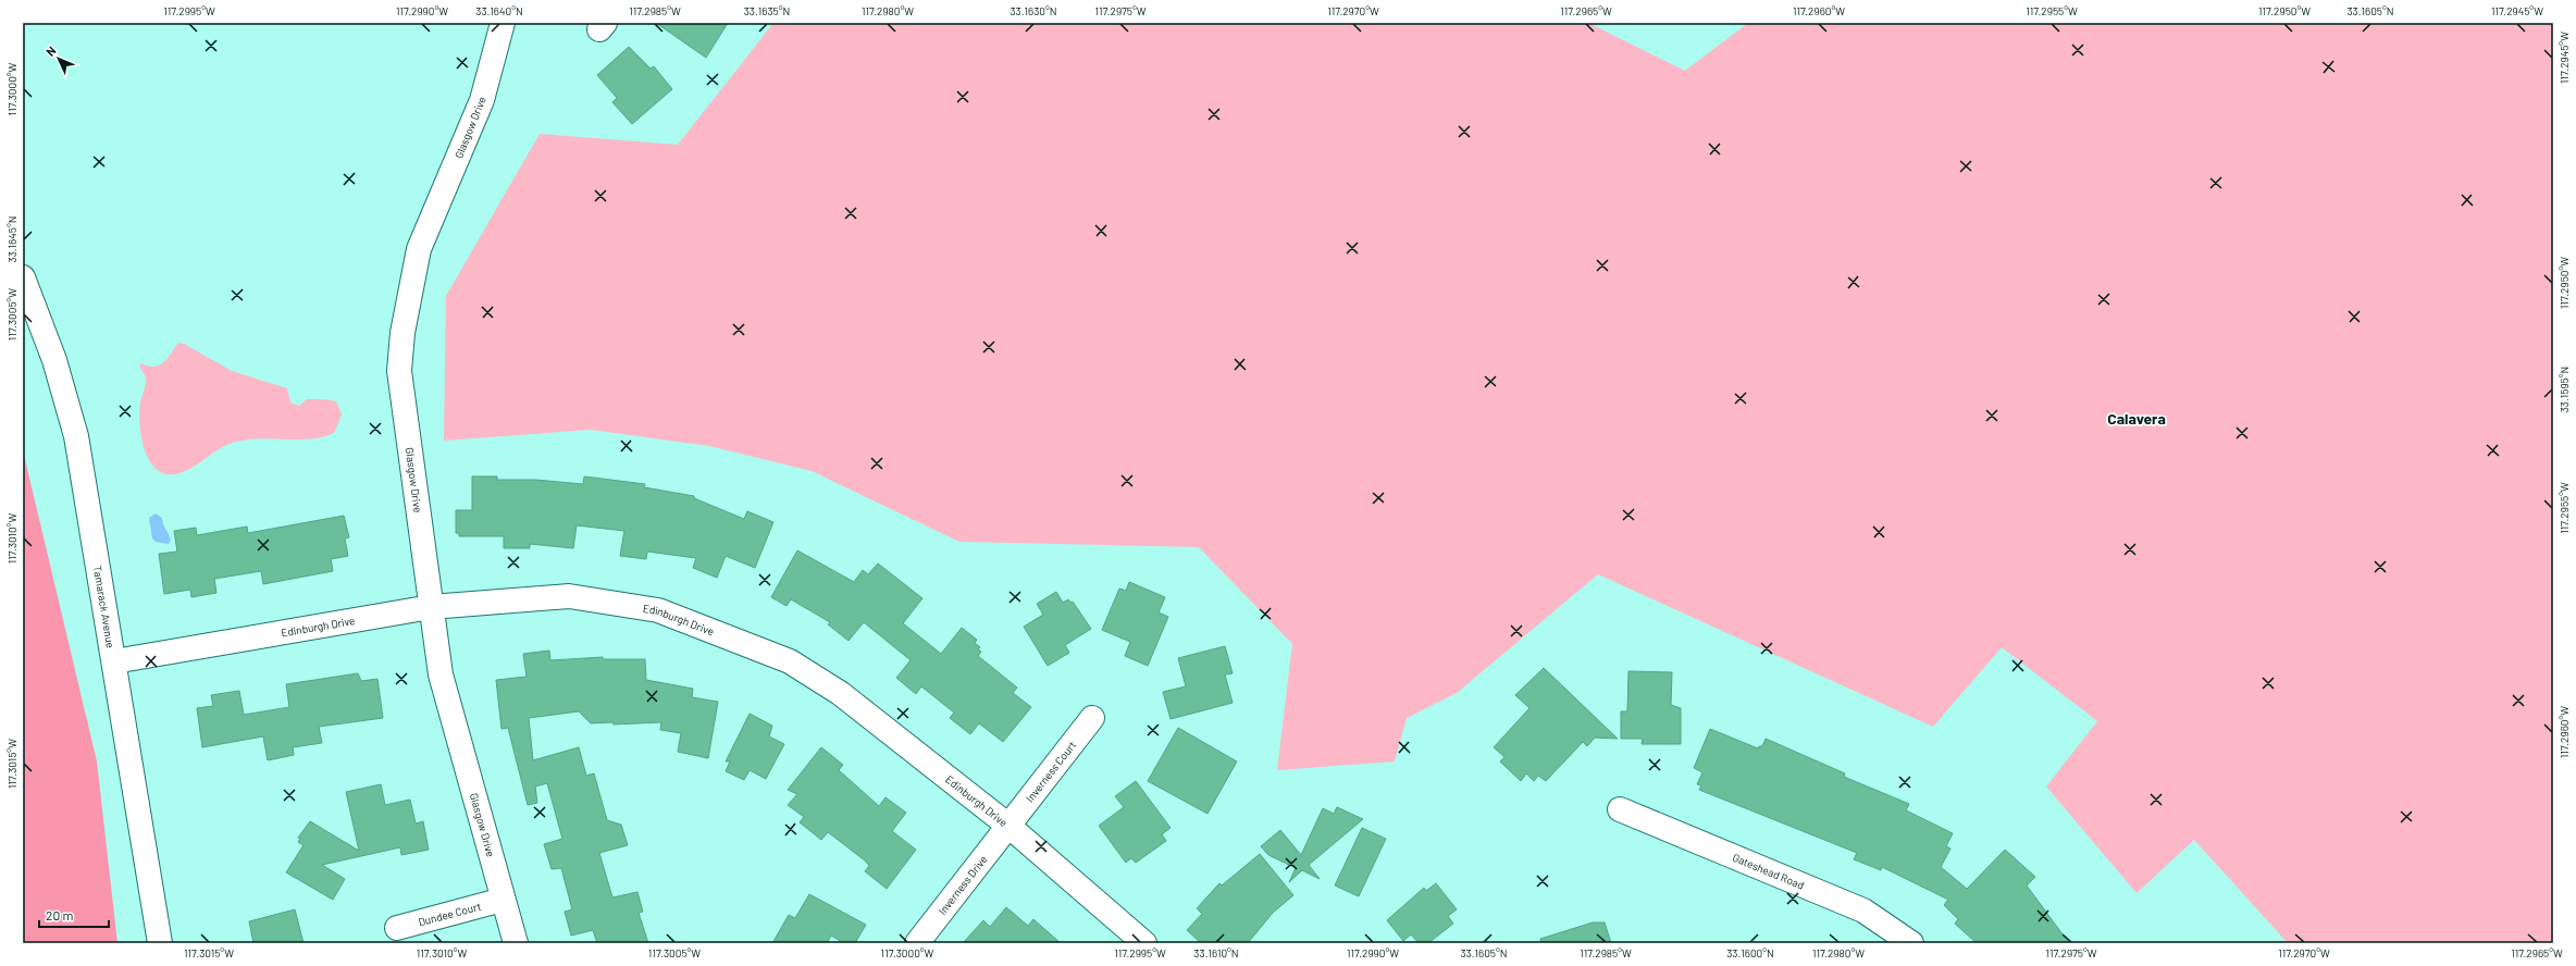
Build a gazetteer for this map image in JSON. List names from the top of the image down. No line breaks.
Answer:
{"streets":{"street":["Glasgow Drive","Tamarack Avenue","Edinburgh Drive","Inverness Court","Gateshead Road","Inverness Drive","Dundee Court"]},"crossings":[["Glasgow Drive","Edinburgh Drive"],["Glasgow Drive","Dundee Court"],["Tamarack Avenue","Edinburgh Drive"],["Edinburgh Drive","Inverness Court"],["Edinburgh Drive","Inverness Drive"],["Inverness Court","Inverness Drive"]],"districts":["Calavera"],"scale_bar":"20 m","north":"top left","coordinates":["117.2995°W","117.2990°W","33.1640°N","117.2985°W","33.1635°N","117.2980°W","33.1630°N","117.2975°W","117.2970°W","117.2965°W","117.2960°W","117.2955°W","117.2950°W","33.1605°N","117.2945°W","117.3000°W","33.1645°N","117.3005°W","33.1595°N","117.3010°W","117.3015°W","33.1610°N","33.1600°N"]}
